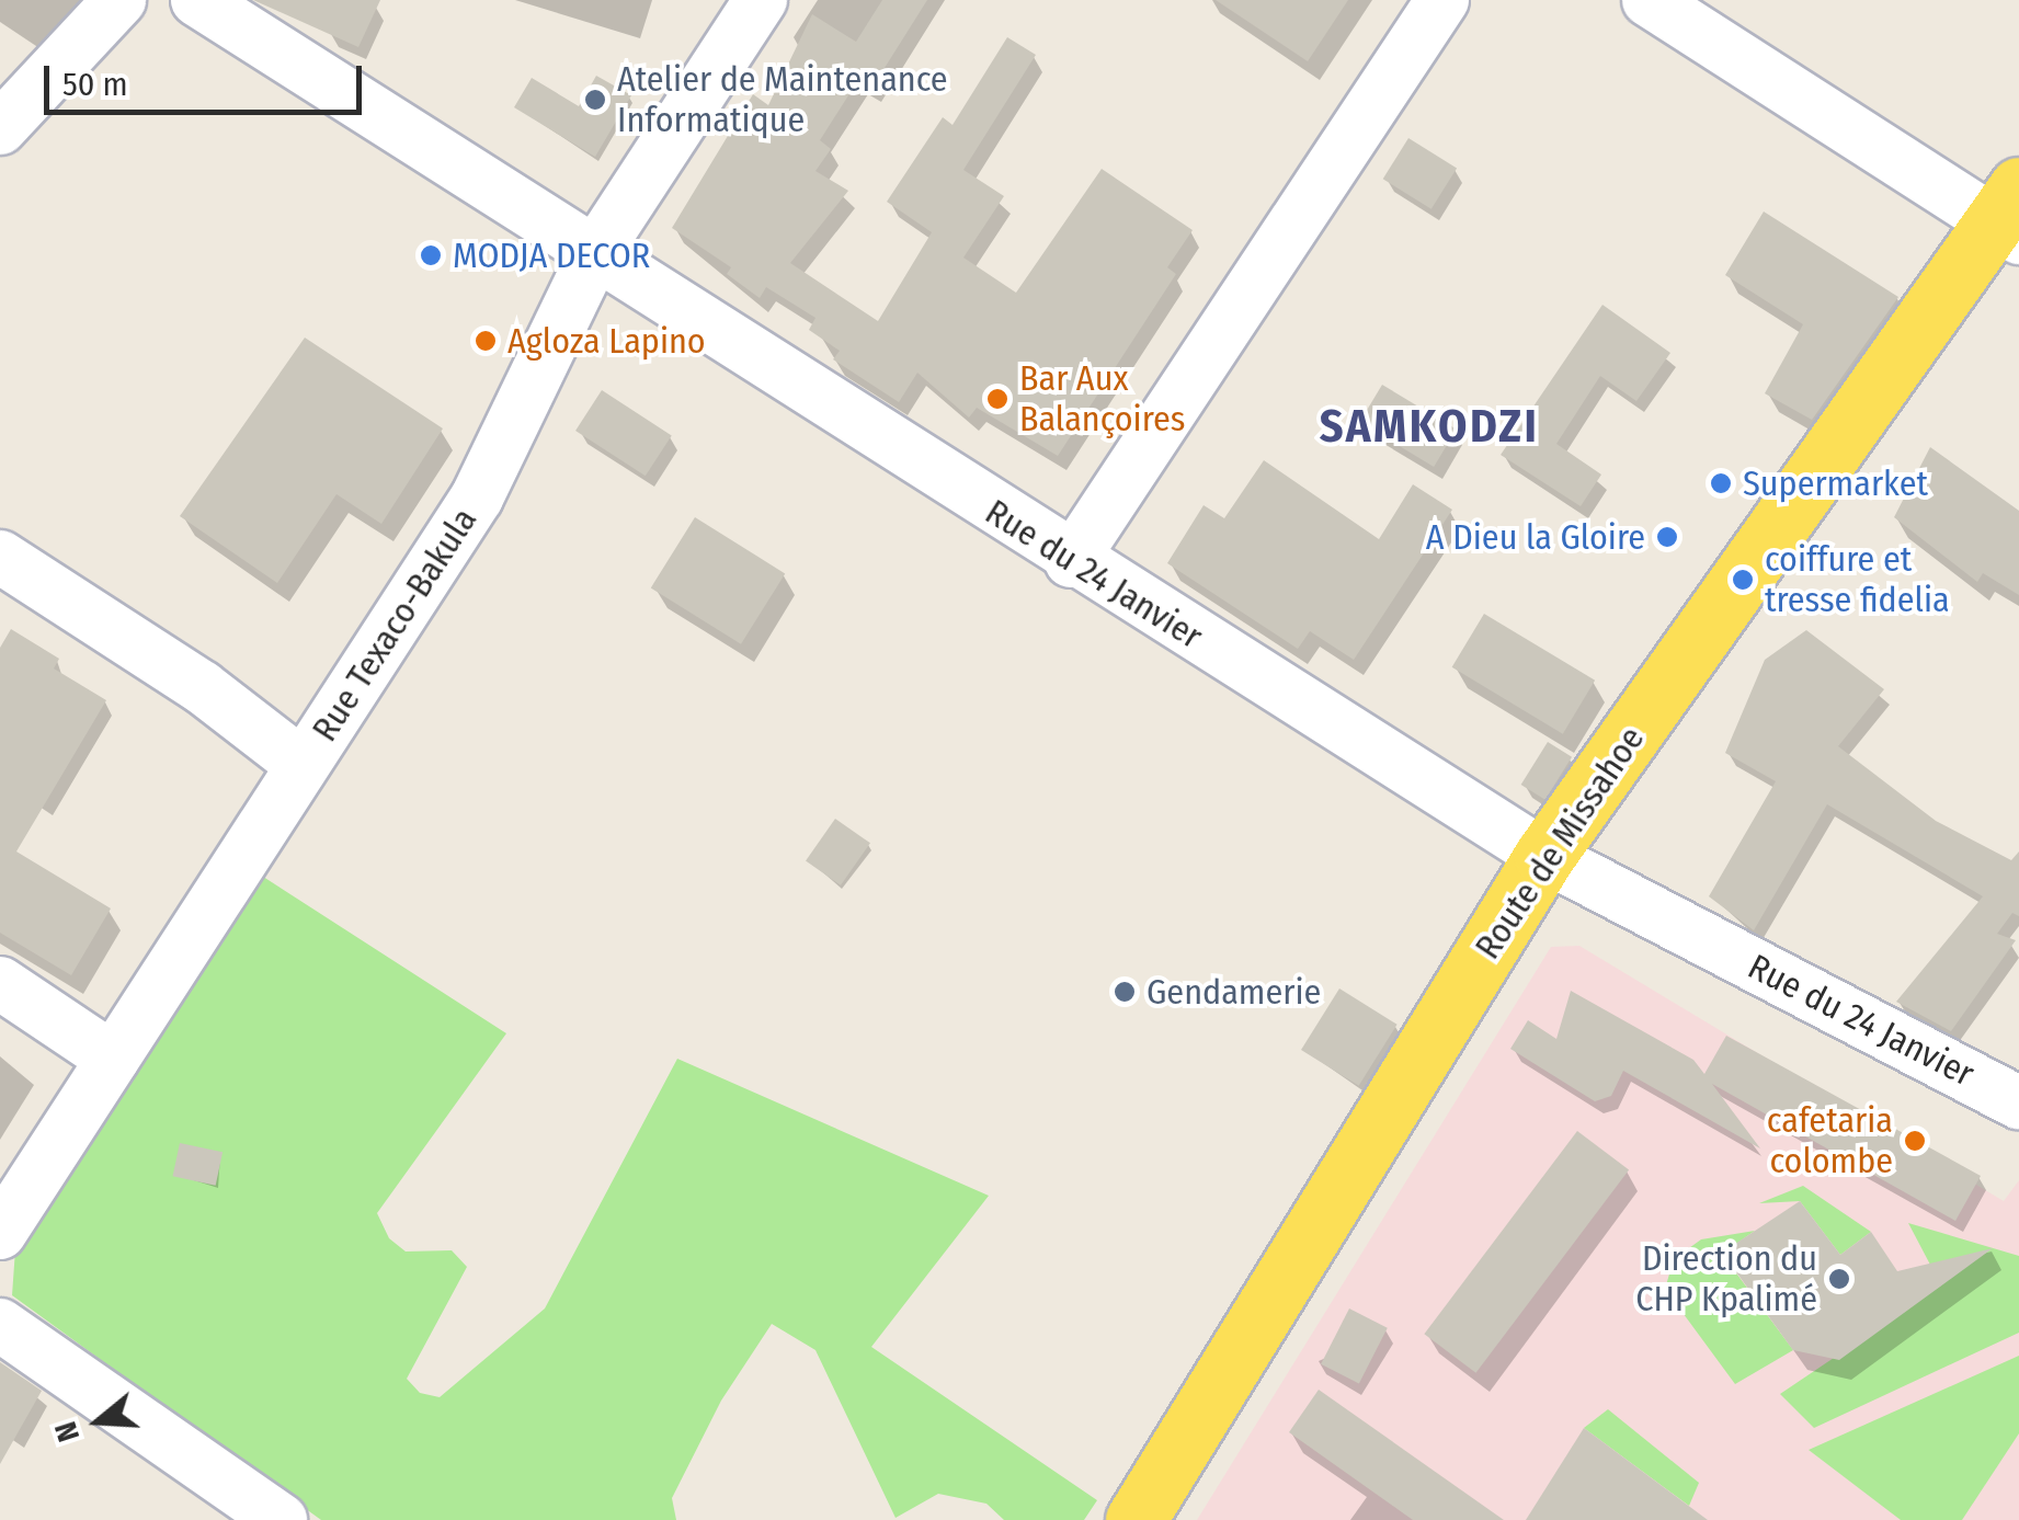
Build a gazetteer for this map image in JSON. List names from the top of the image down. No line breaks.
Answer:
{"streets":{"main road":["Route de Missahoe"],"street":["Rue du 24 Janvier","Rue Texaco-Bakula"]},"crossings":[["Rue du 24 Janvier","Rue Texaco-Bakula"],["Rue du 24 Janvier","Route de Missahoe"]],"districts":["SAMKODZI"],"places":["Atelier de Maintenance Informatique","MODJA DECOR","Agloza Lapino","Bar Aux Balançoires","Supermarket","A Dieu la Gloire","coiffure et tresse fidelia","Gendamerie","cafetaria colombe","Direction du CHP Kpalimé"],"scale_bar":"50 m","north":"left"}
